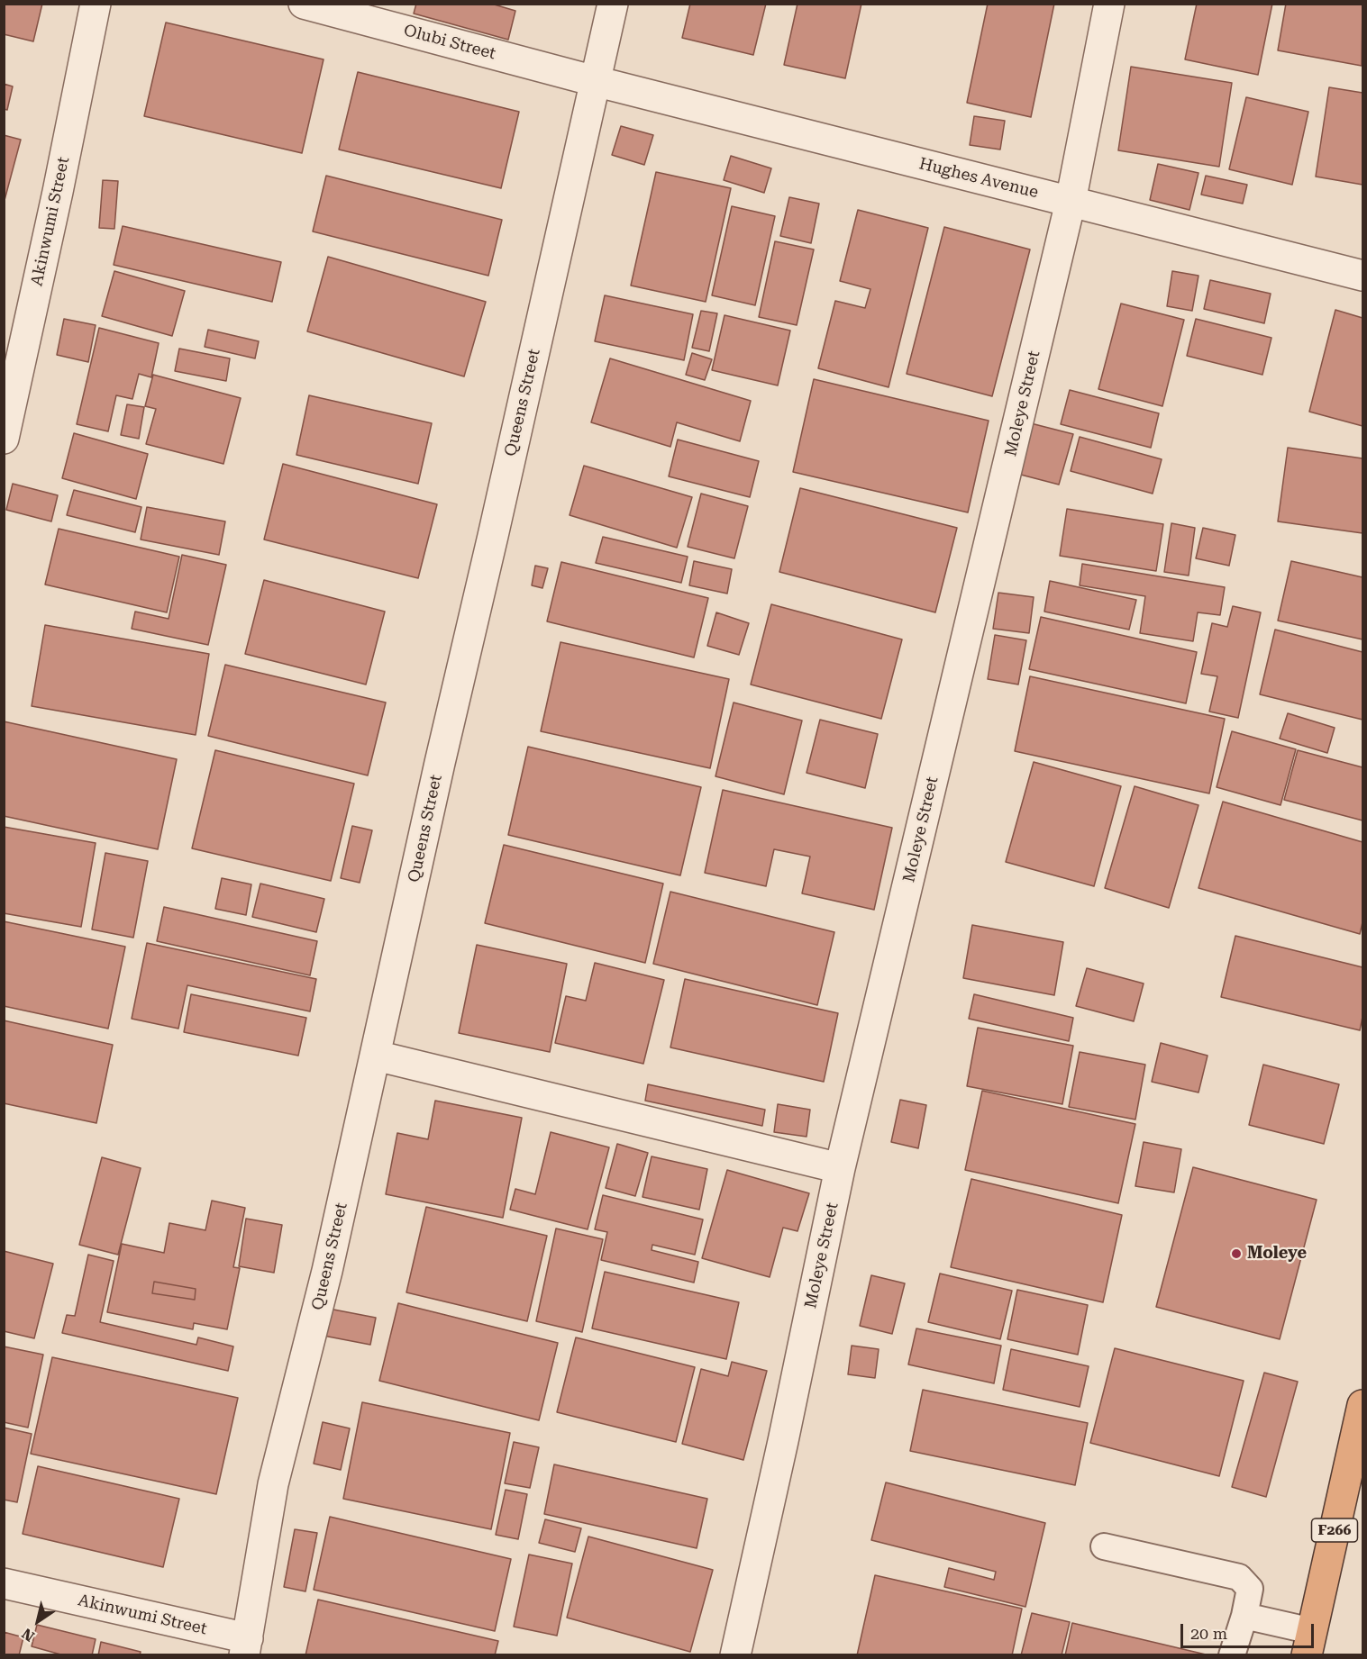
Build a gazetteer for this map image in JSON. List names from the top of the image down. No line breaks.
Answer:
{"streets":{"highway":["F266"],"street":["Olubi Street","Hughes Avenue","Akinwumi Street","Queens Street","Moleye Street"]},"crossings":[["Olubi Street","Hughes Avenue"],["Olubi Street","Queens Street"],["Hughes Avenue","Queens Street"],["Hughes Avenue","Moleye Street"],["Akinwumi Street","Queens Street"]],"places":["Moleye"],"scale_bar":"20 m","north":"bottom left"}
